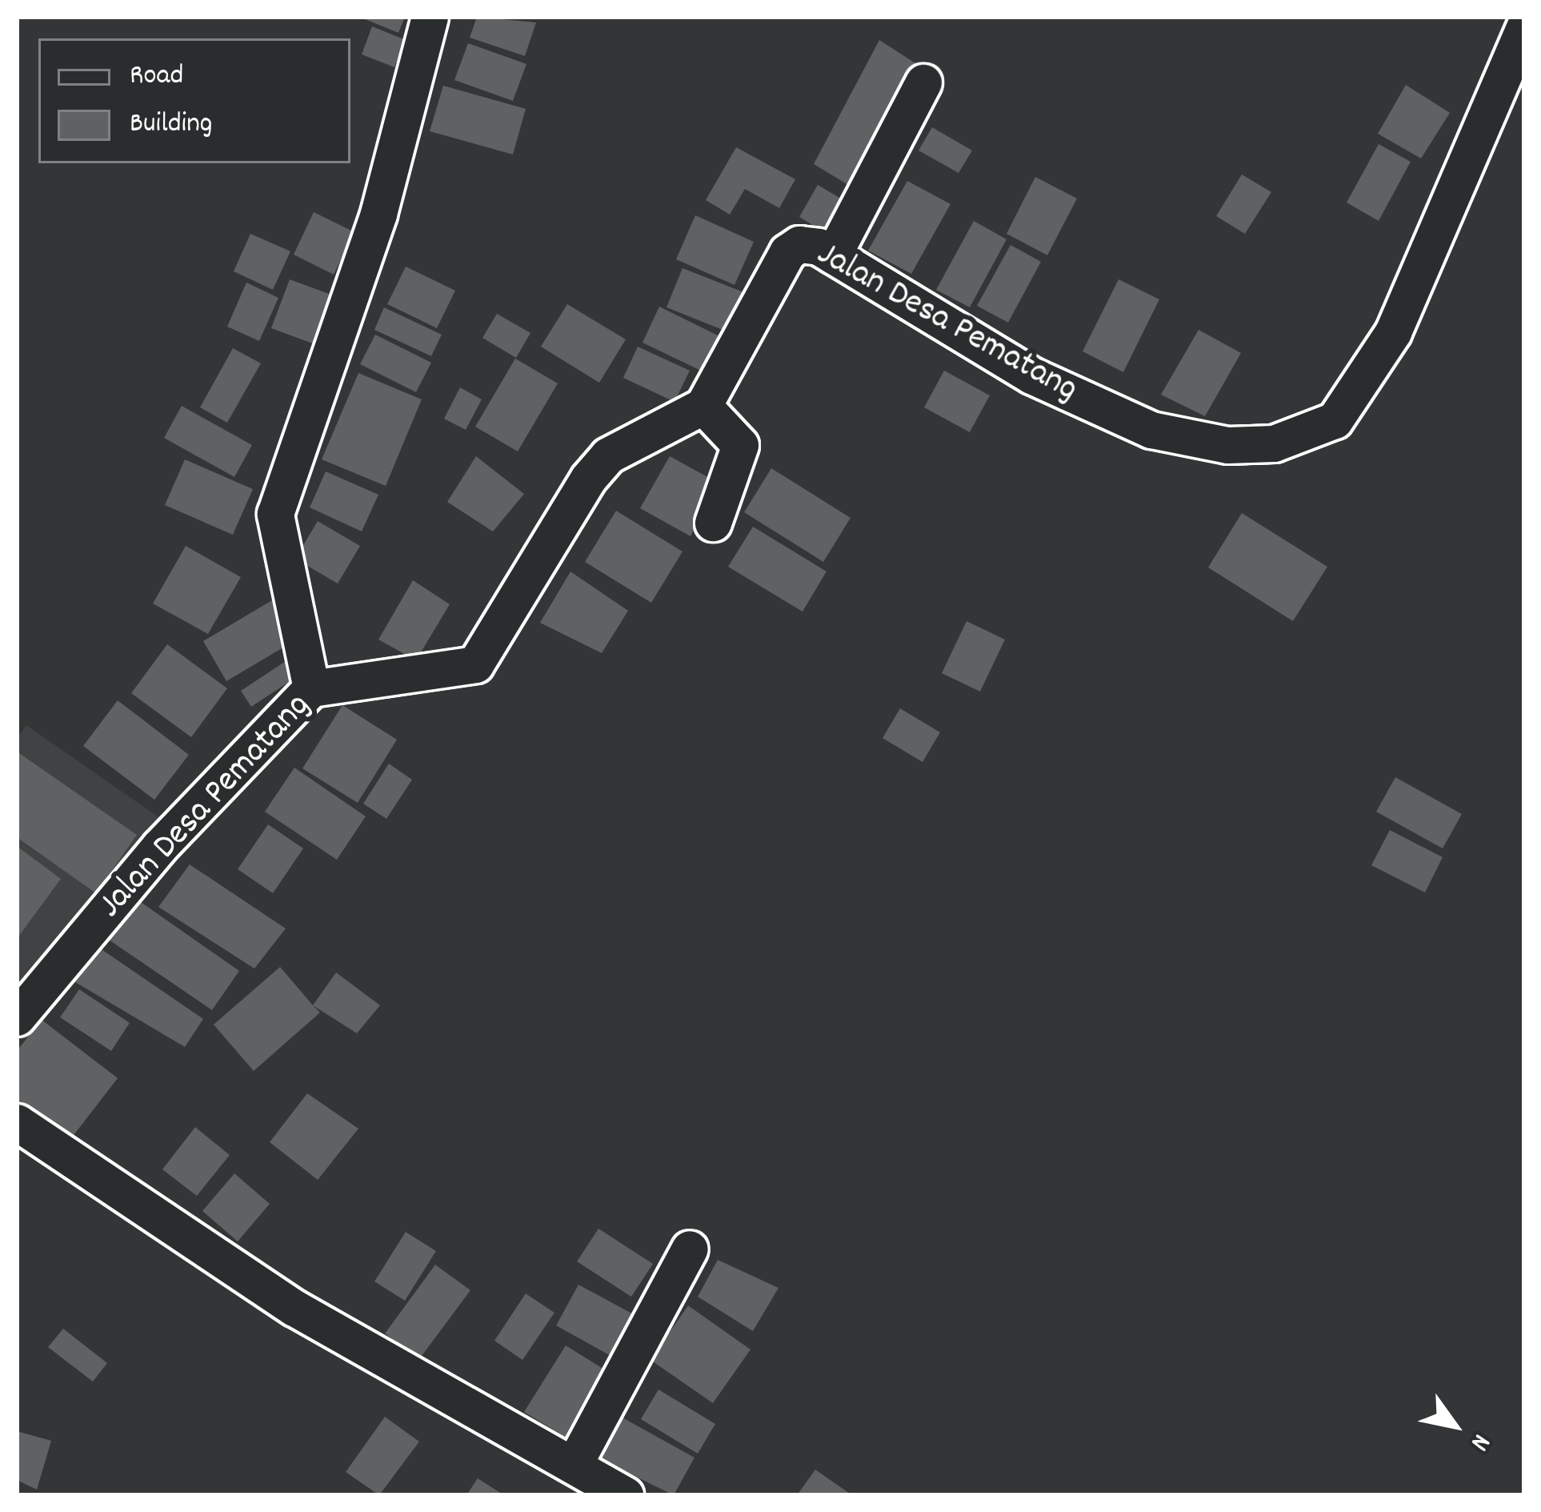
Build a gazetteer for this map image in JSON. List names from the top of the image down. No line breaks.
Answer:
{"streets":{"street":["Jalan Desa Pematang"]},"legend":["Road","Building"],"north":"bottom right"}
